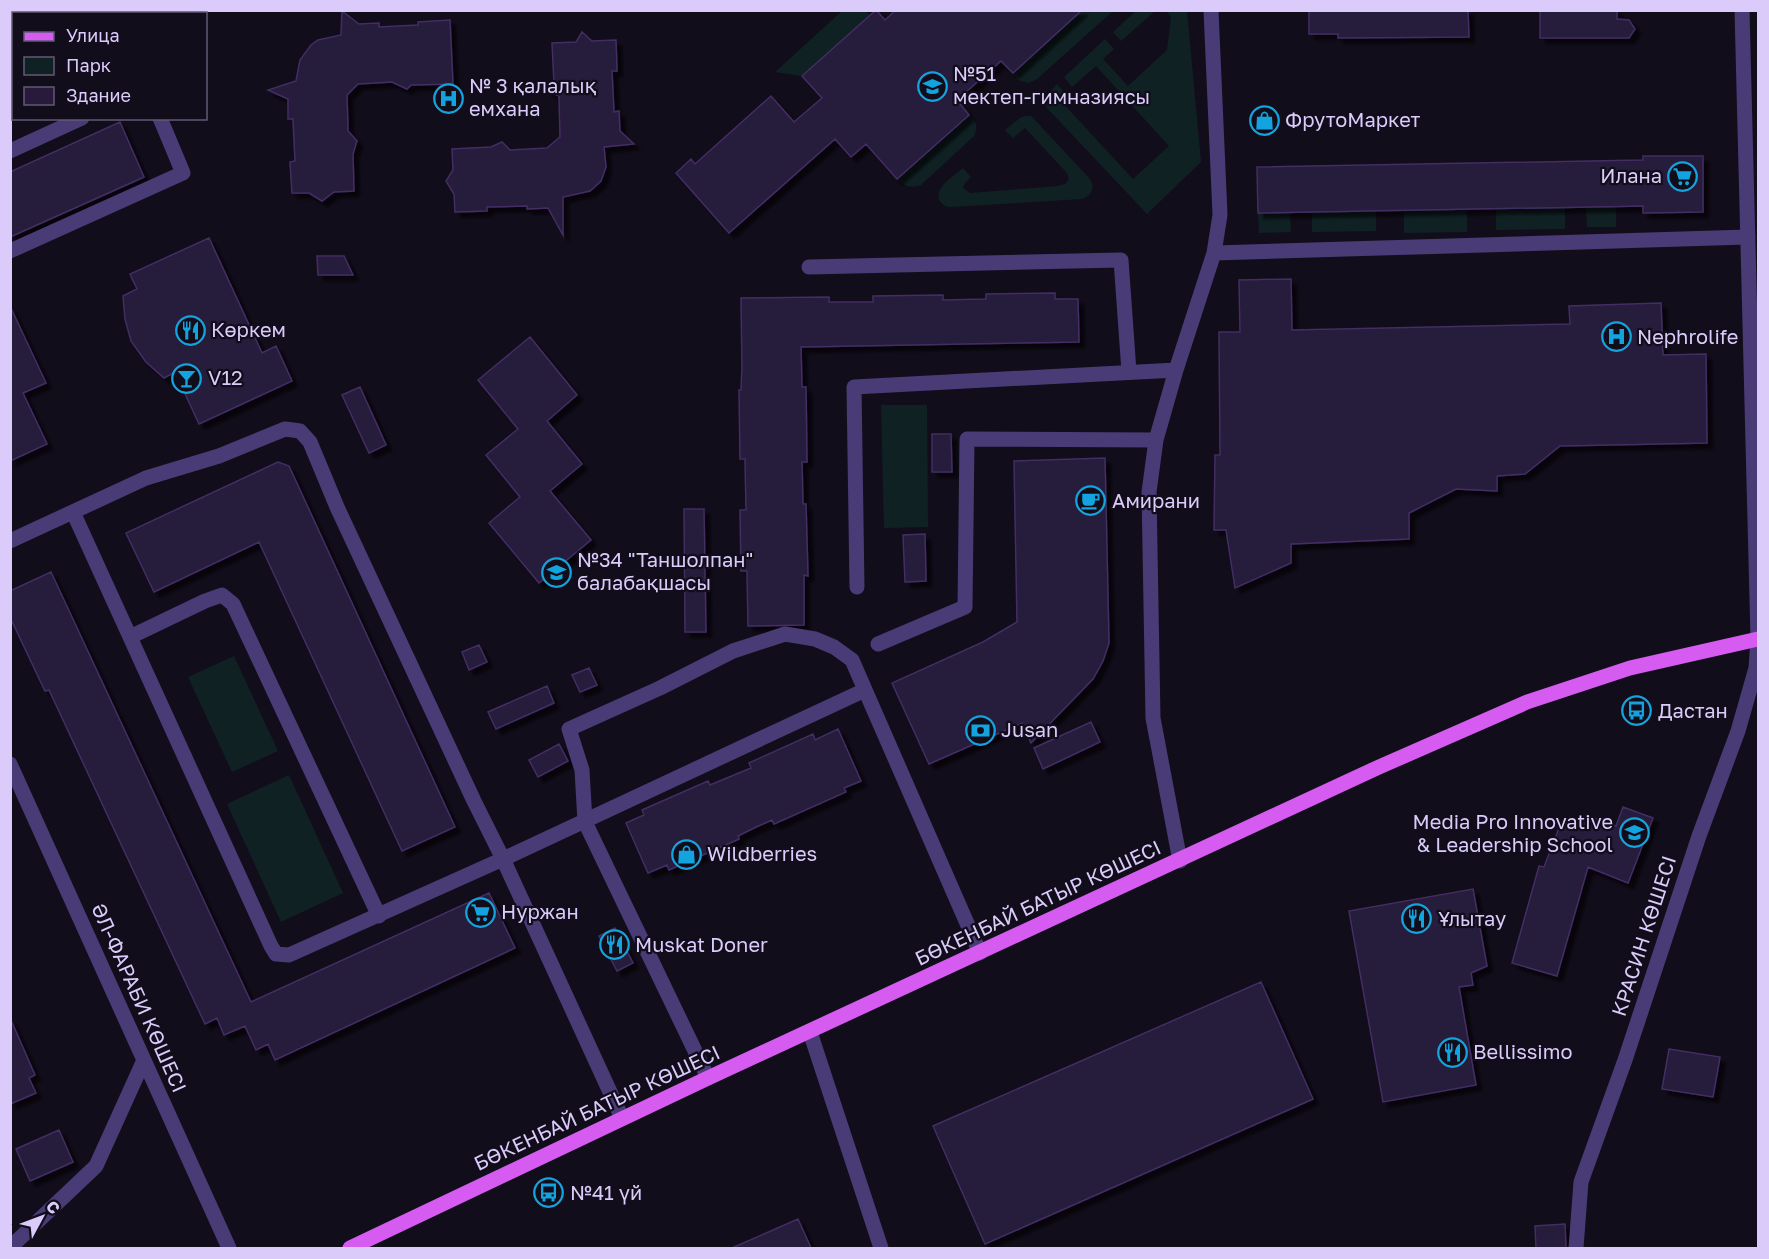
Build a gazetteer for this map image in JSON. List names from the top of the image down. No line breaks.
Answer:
{"streets":{"main road":["БӨКЕНБАЙ БАТЫР КӨШЕСІ"],"street":["КРАСИН КӨШЕСІ","ӘЛ-ФАРАБИ КӨШЕСІ"]},"crossings":[["БӨКЕНБАЙ БАТЫР КӨШЕСІ","КРАСИН КӨШЕСІ"]],"places":{"school or university":["№51 мектеп-гимназиясы","№34 \"Таншолпан\" балабақшасы","Media Pro Innovative & Leadership School"],"hospital":["№ 3 қалалық емхана","Nephrolife"],"shop":["ФрутоМаркет","Wildberries"],"supermarket":["Илана","Нуржан"],"restaurant":["Көркем","Ұлытау","Muskat Doner","Bellissimo"],"bar":["V12"],"cafe":["Амирани"],"bus stop":["Дастан","№41 үй"],"bank":["Jusan"]},"legend":["Улица","Парк","Здание"],"north":"top right"}
